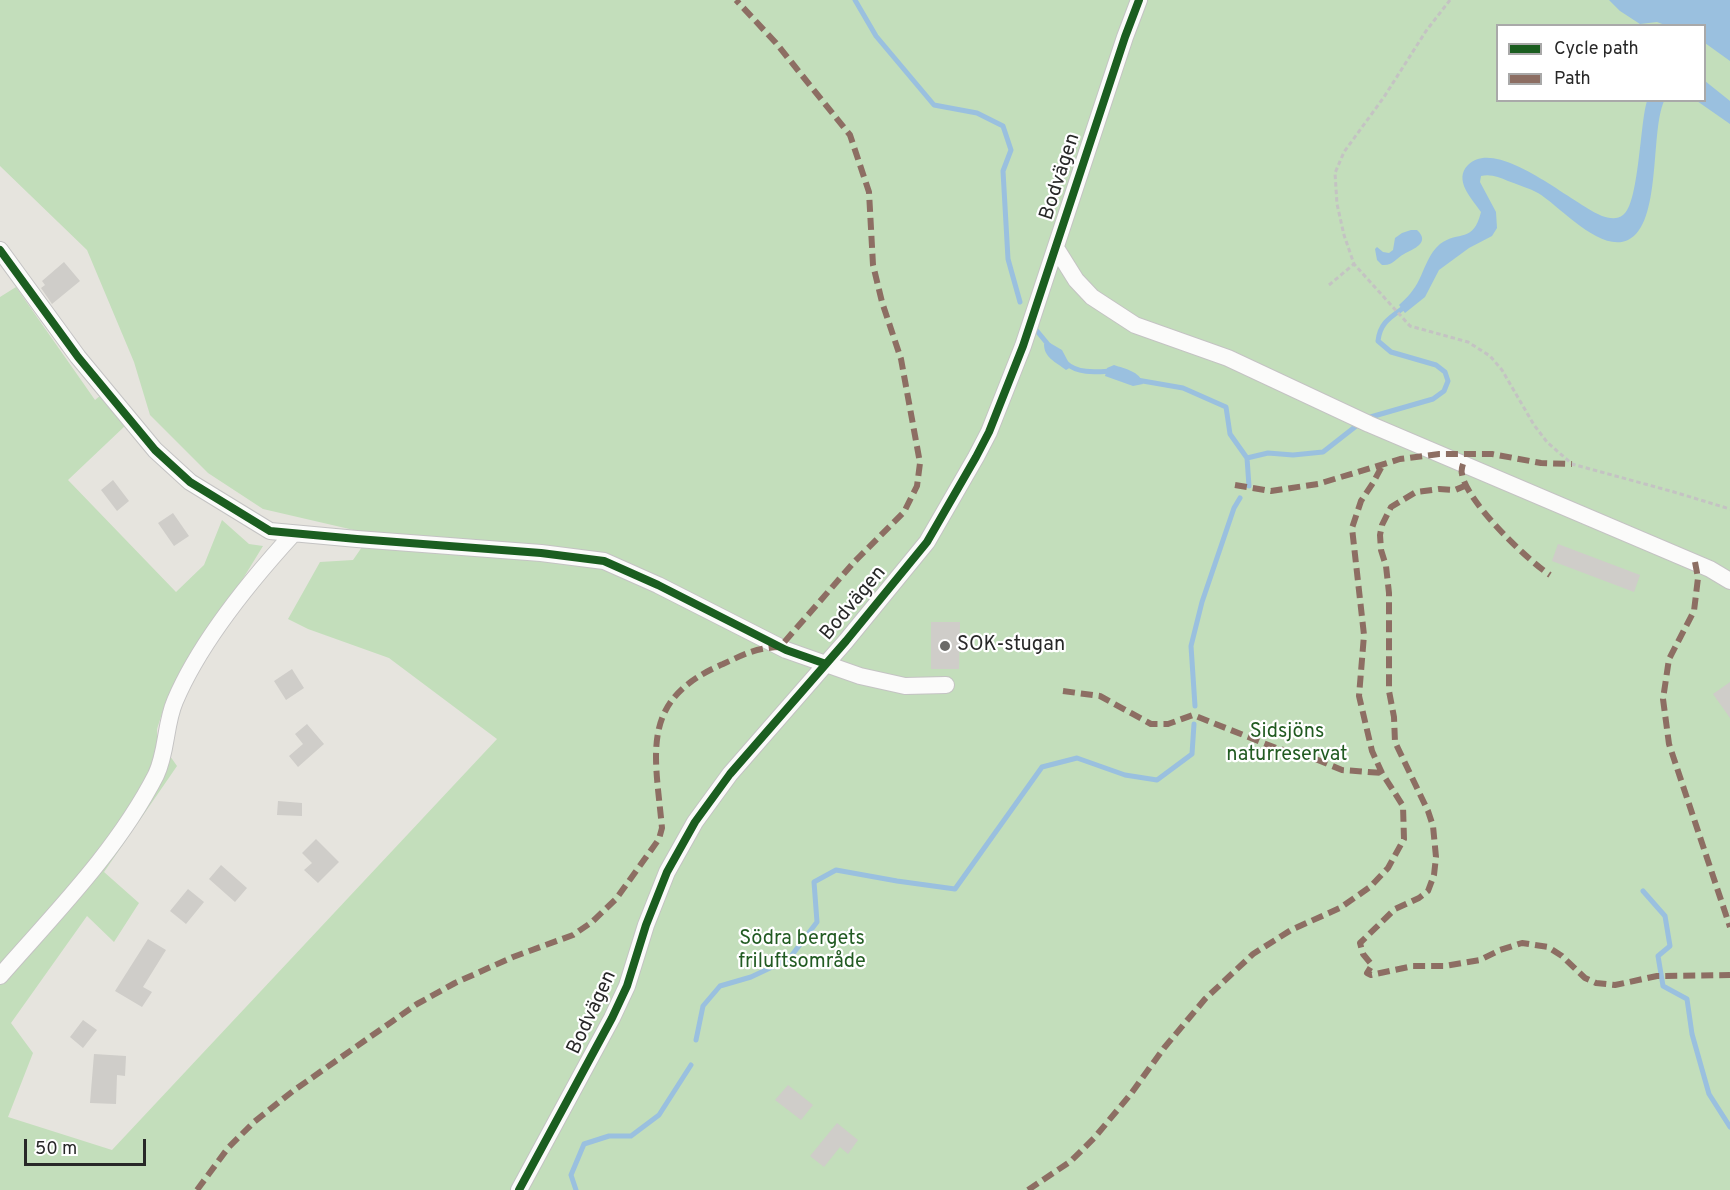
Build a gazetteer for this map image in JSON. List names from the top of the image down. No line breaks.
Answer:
{"streets":{"street":["Bodvägen"]},"parks":["Sidsjöns naturreservat","Södra bergets friluftsområde"],"places":["SOK-stugan"],"legend":["Cycle path","Path"],"scale_bar":"50 m"}
